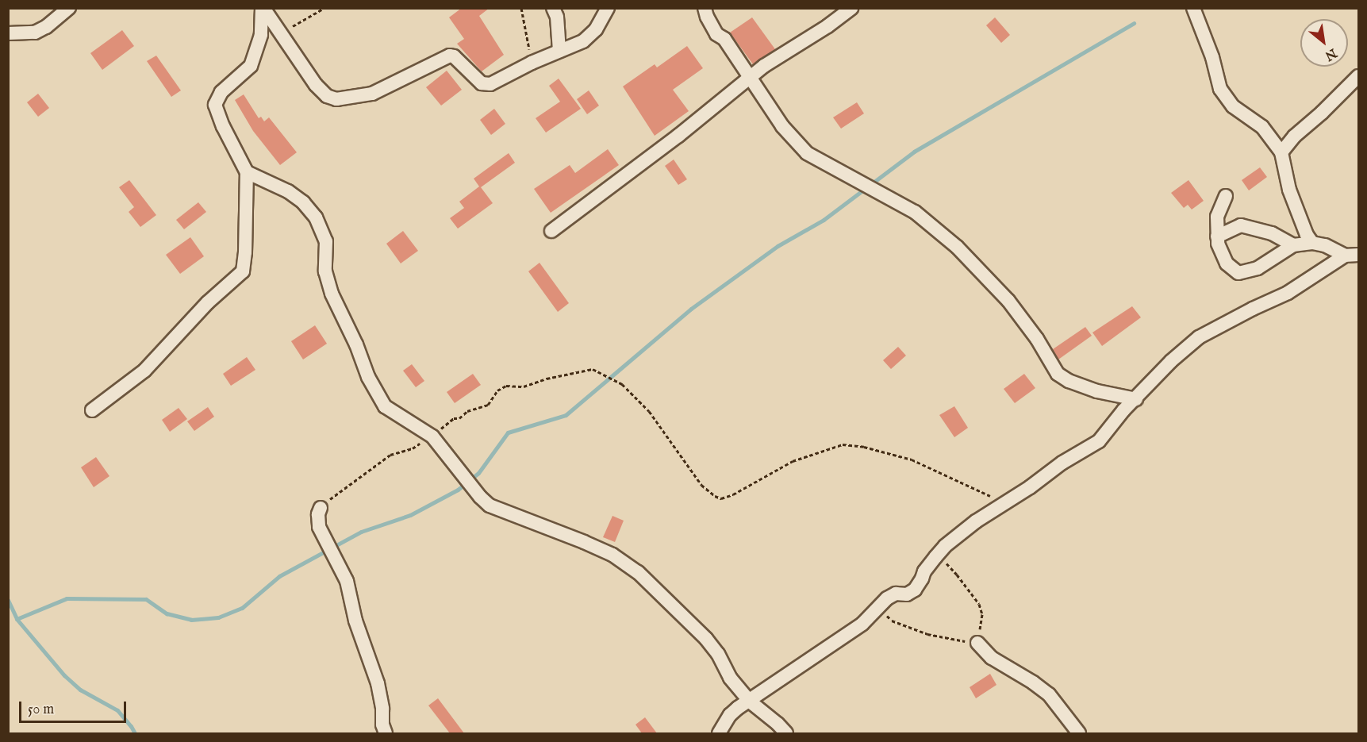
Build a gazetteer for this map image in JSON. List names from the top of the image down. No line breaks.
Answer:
{"scale_bar":"50 m","north":"bottom right"}
